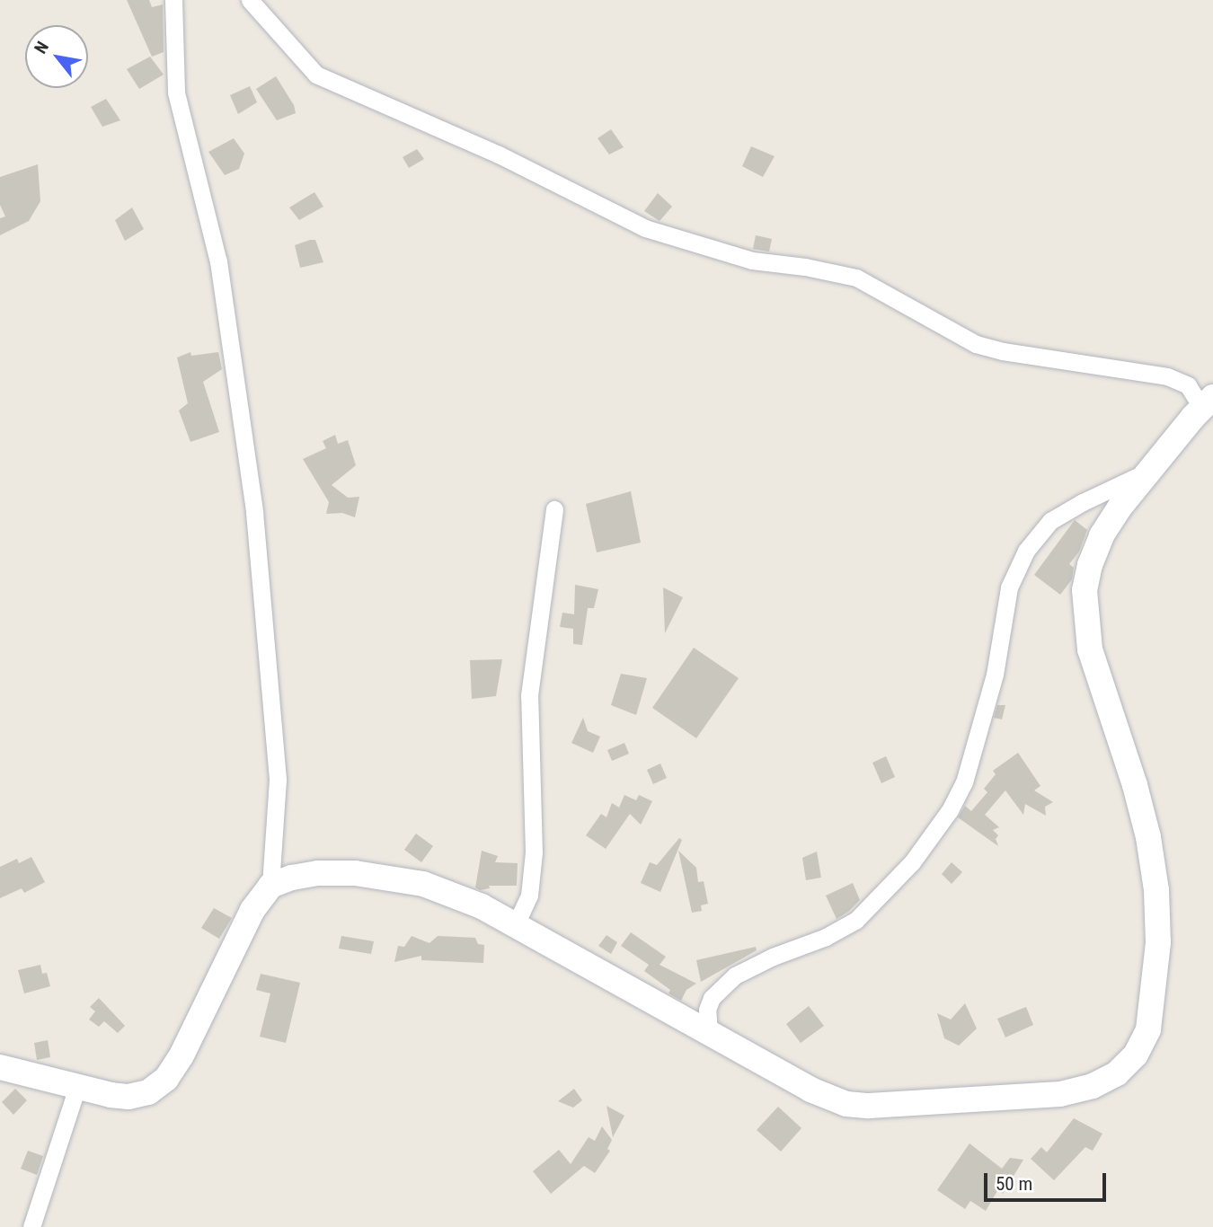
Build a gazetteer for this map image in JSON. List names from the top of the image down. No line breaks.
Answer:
{"scale_bar":"50 m","north":"top left"}
